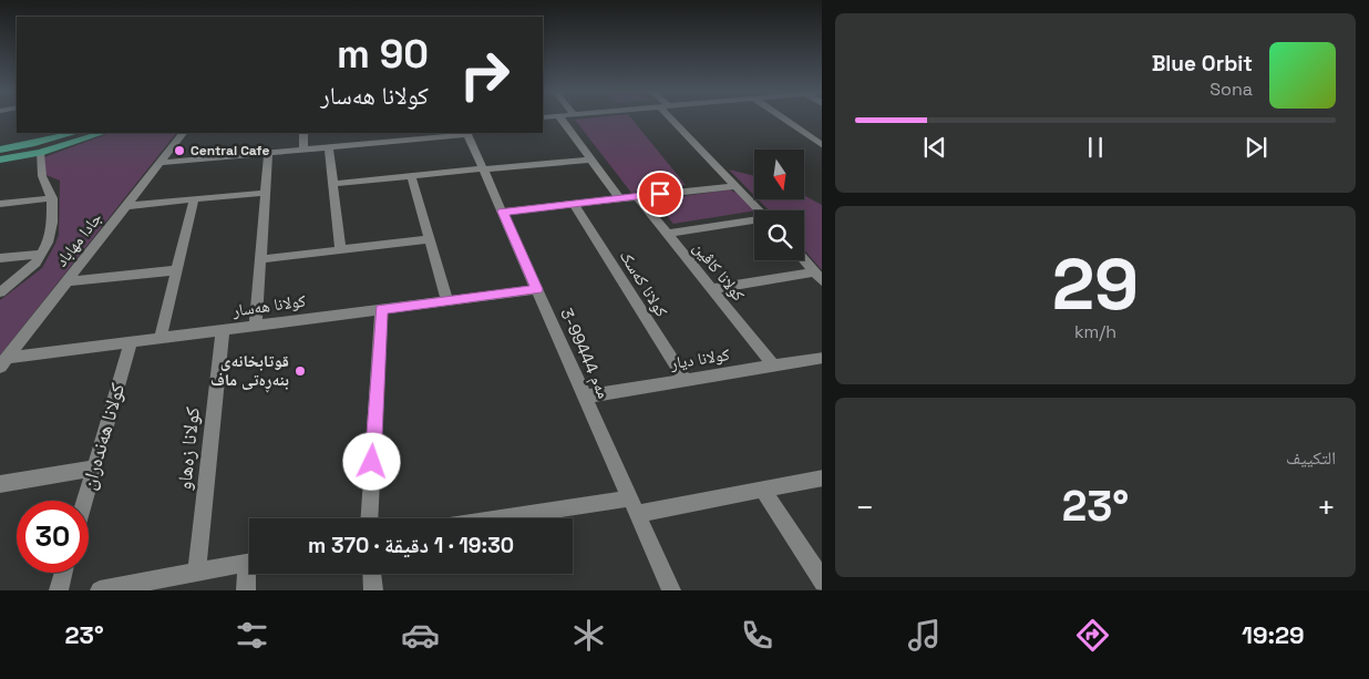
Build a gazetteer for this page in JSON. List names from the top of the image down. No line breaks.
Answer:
{"streets":{"street":["جادا مهاباد","کولانا کاڤین","کولانا کەسک","کولانا هه‌سار","مەم 99444-3","کولانا دیار","کولانا هه‌نده‌ران","کولانا زەهاو"]},"crossings":[["جادا مهاباد","کولانا هه‌سار"],["کولانا کاڤین","کولانا دیار"],["کولانا کەسک","کولانا دیار"],["کولانا هه‌سار","مەم 99444-3"],["کولانا هه‌سار","کولانا هه‌نده‌ران"],["کولانا هه‌سار","کولانا زەهاو"],["مەم 99444-3","کولانا دیار"]],"places":["Central Cafe","قوتابخانەی بنەڕەتی ماف"],"north":"bottom","page":{"turn":["90 m","کولانا هه‌سار"],"song":["Blue Orbit","Sona"],"tile":[["29","km/h"],"التكييف"],"heat":["−","23°","+"],"limit":"30","trip":"19:30 · 1 دقيقة · 370 m","tabs":["19:29","23°"]}}
